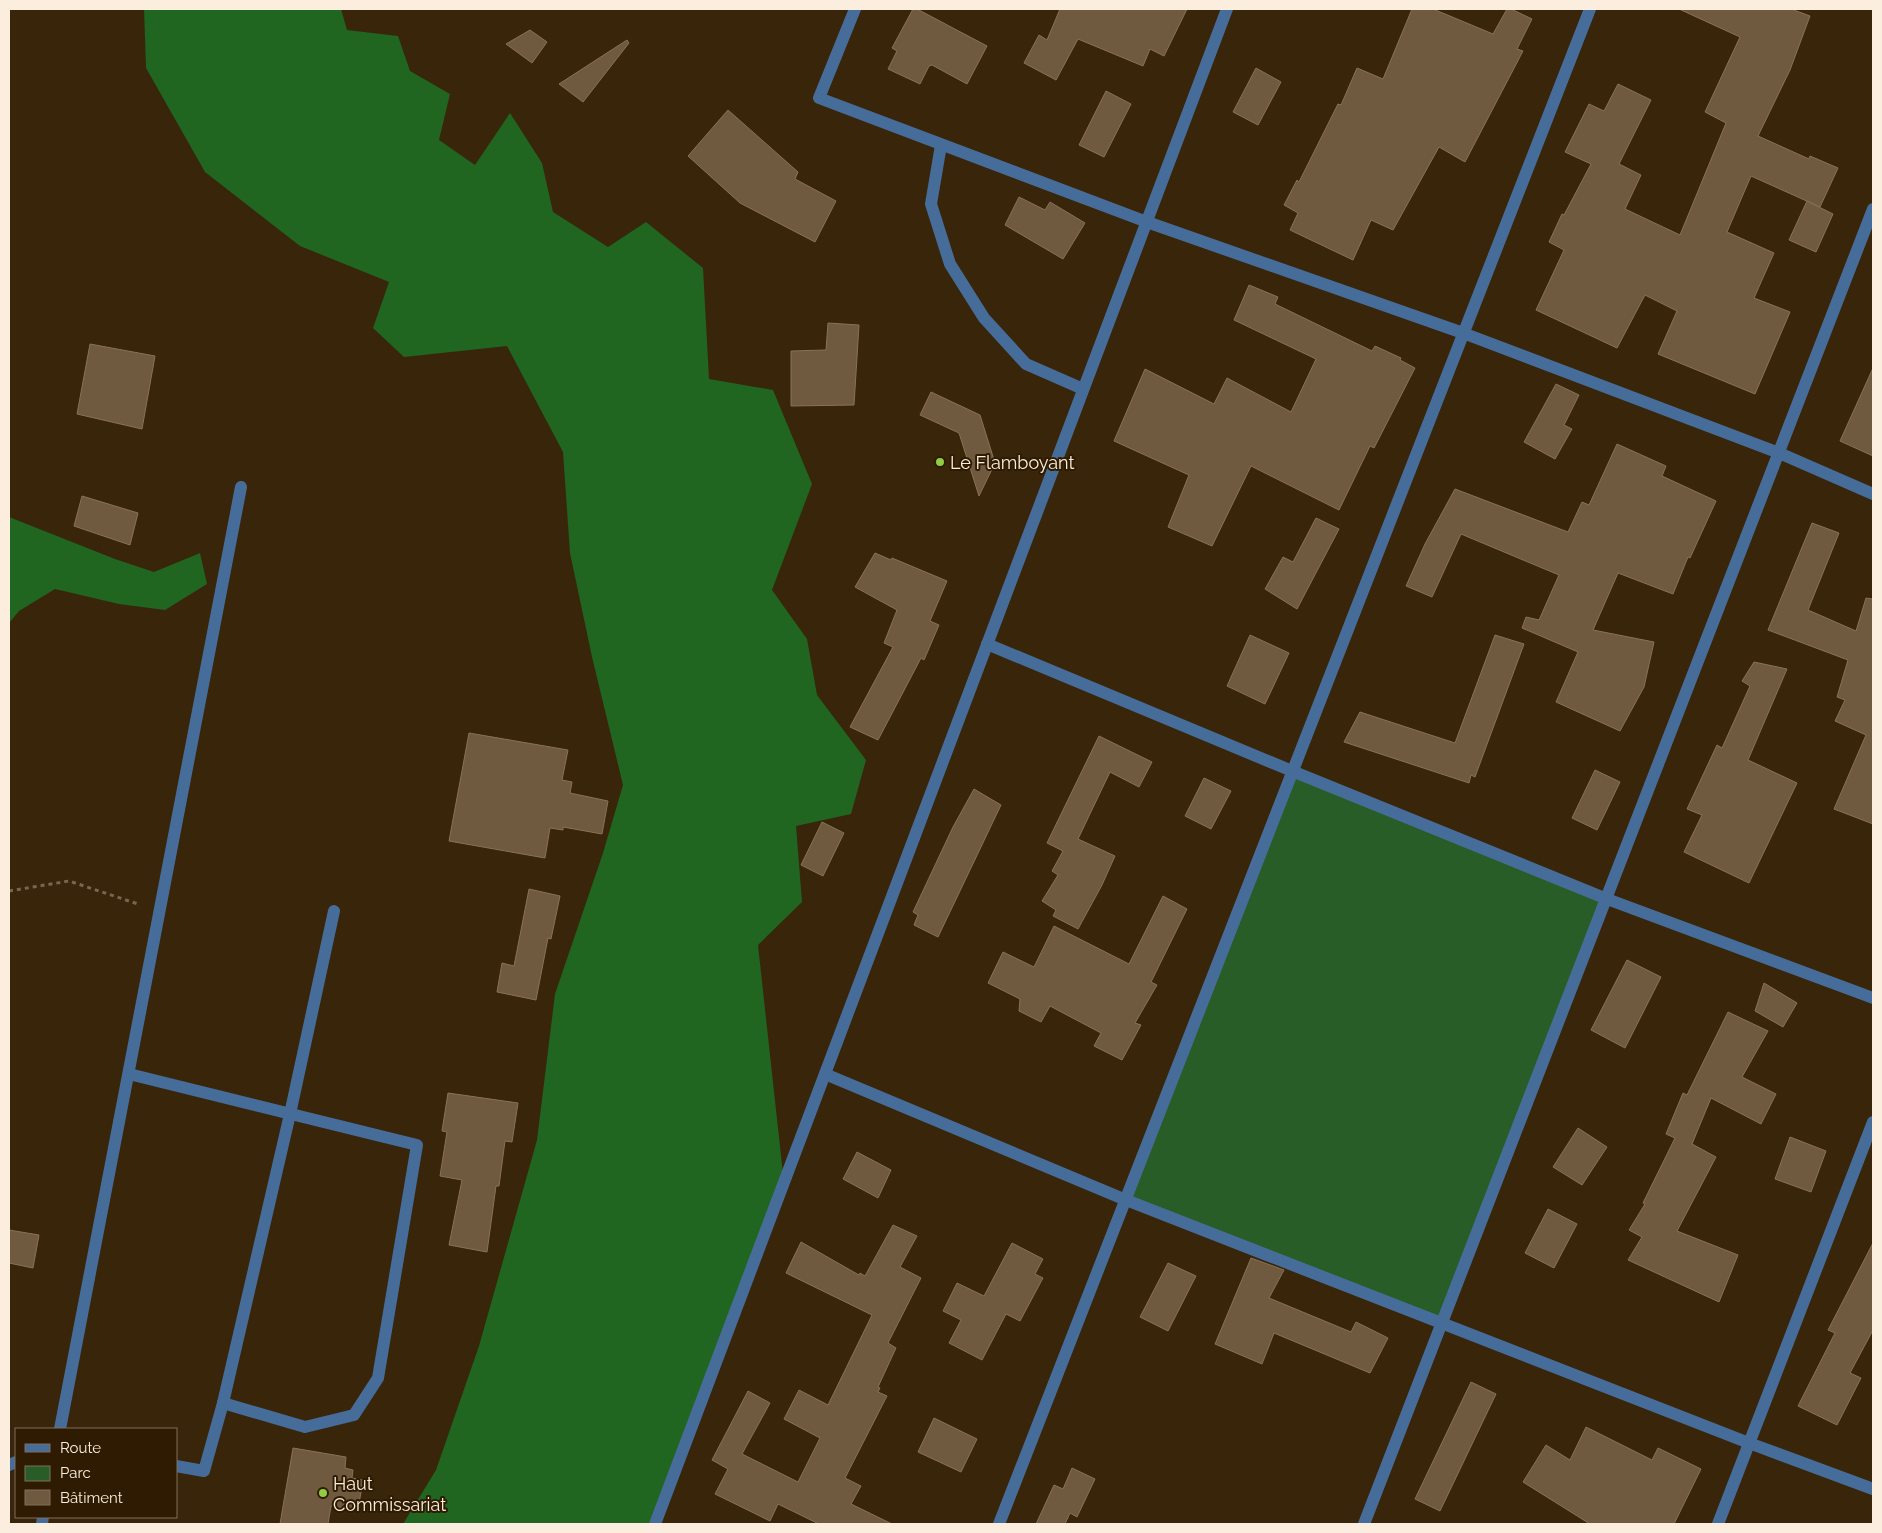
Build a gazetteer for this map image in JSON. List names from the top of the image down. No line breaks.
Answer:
{"places":["Le Flamboyant","Haut Commissariat"],"legend":["Route","Parc","Bâtiment"]}
